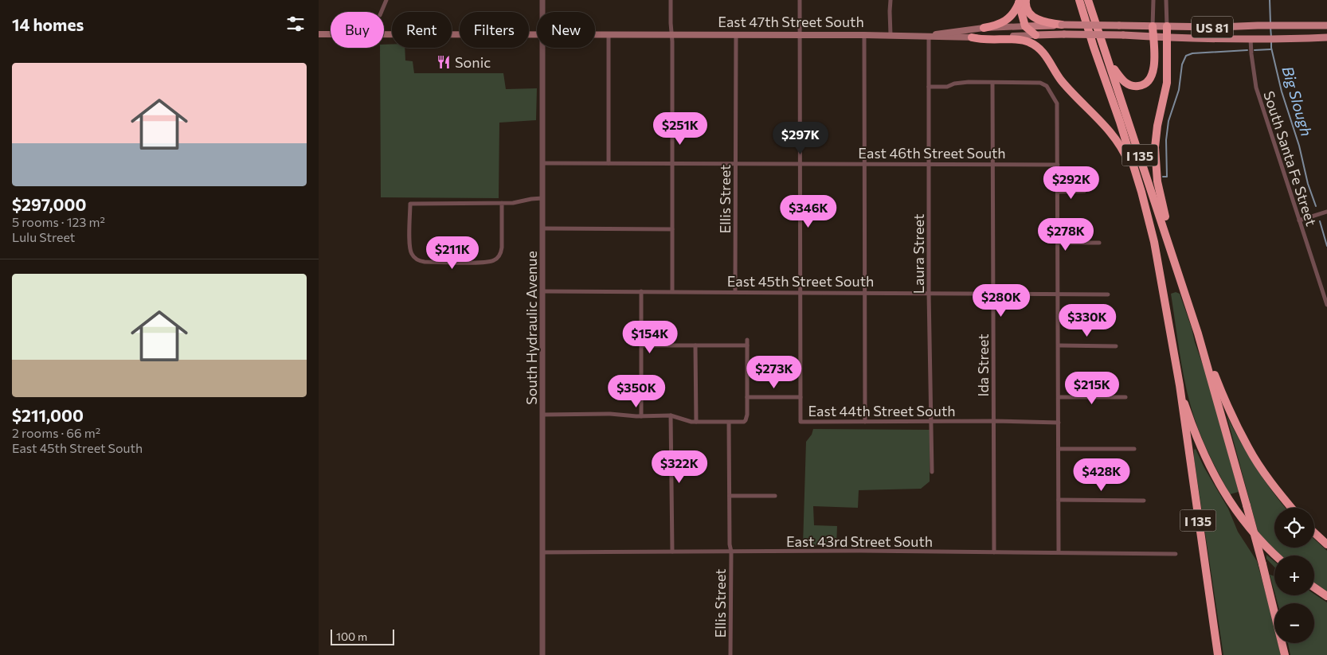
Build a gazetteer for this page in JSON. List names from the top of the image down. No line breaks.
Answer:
{"streets":{"highway":["US 81","I 135"],"main road":["East 47th Street South"],"street":["East 46th Street South","South Santa Fe Street","Ellis Street","Laura Street","East 45th Street South","South Hydraulic Avenue","Ida Street","East 44th Street South","East 43rd Street South"]},"crossings":[["East 47th Street South","US 81"],["East 47th Street South","South Santa Fe Street"],["East 47th Street South","Ellis Street"],["East 47th Street South","Laura Street"],["East 46th Street South","Ellis Street"],["East 46th Street South","Laura Street"],["East 46th Street South","South Hydraulic Avenue"],["East 46th Street South","Ida Street"],["Ellis Street","East 45th Street South"],["Ellis Street","East 43rd Street South"],["Laura Street","East 45th Street South"],["Laura Street","East 44th Street South"],["East 45th Street South","South Hydraulic Avenue"],["East 45th Street South","Ida Street"],["South Hydraulic Avenue","East 43rd Street South"],["Ida Street","East 44th Street South"],["Ida Street","East 43rd Street South"]],"water":["Big Slough"],"places":{"restaurant":["Sonic"]},"scale_bar":"100 m","page":{"heading":"14 homes","chip":["Buy","Rent","Filters","New"],"list":[{"name":"$297,000","note":"5 rooms · 123 m² · Lulu Street"},{"name":"$211,000","note":"2 rooms · 66 m² · East 45th Street South"}],"price":["$251K","$297K","$292K","$346K","$278K","$211K","$280K","$330K","$154K","$273K","$215K","$350K","$322K","$428K"],"map_buttons":["+","−"],"scale":"100 m"}}
